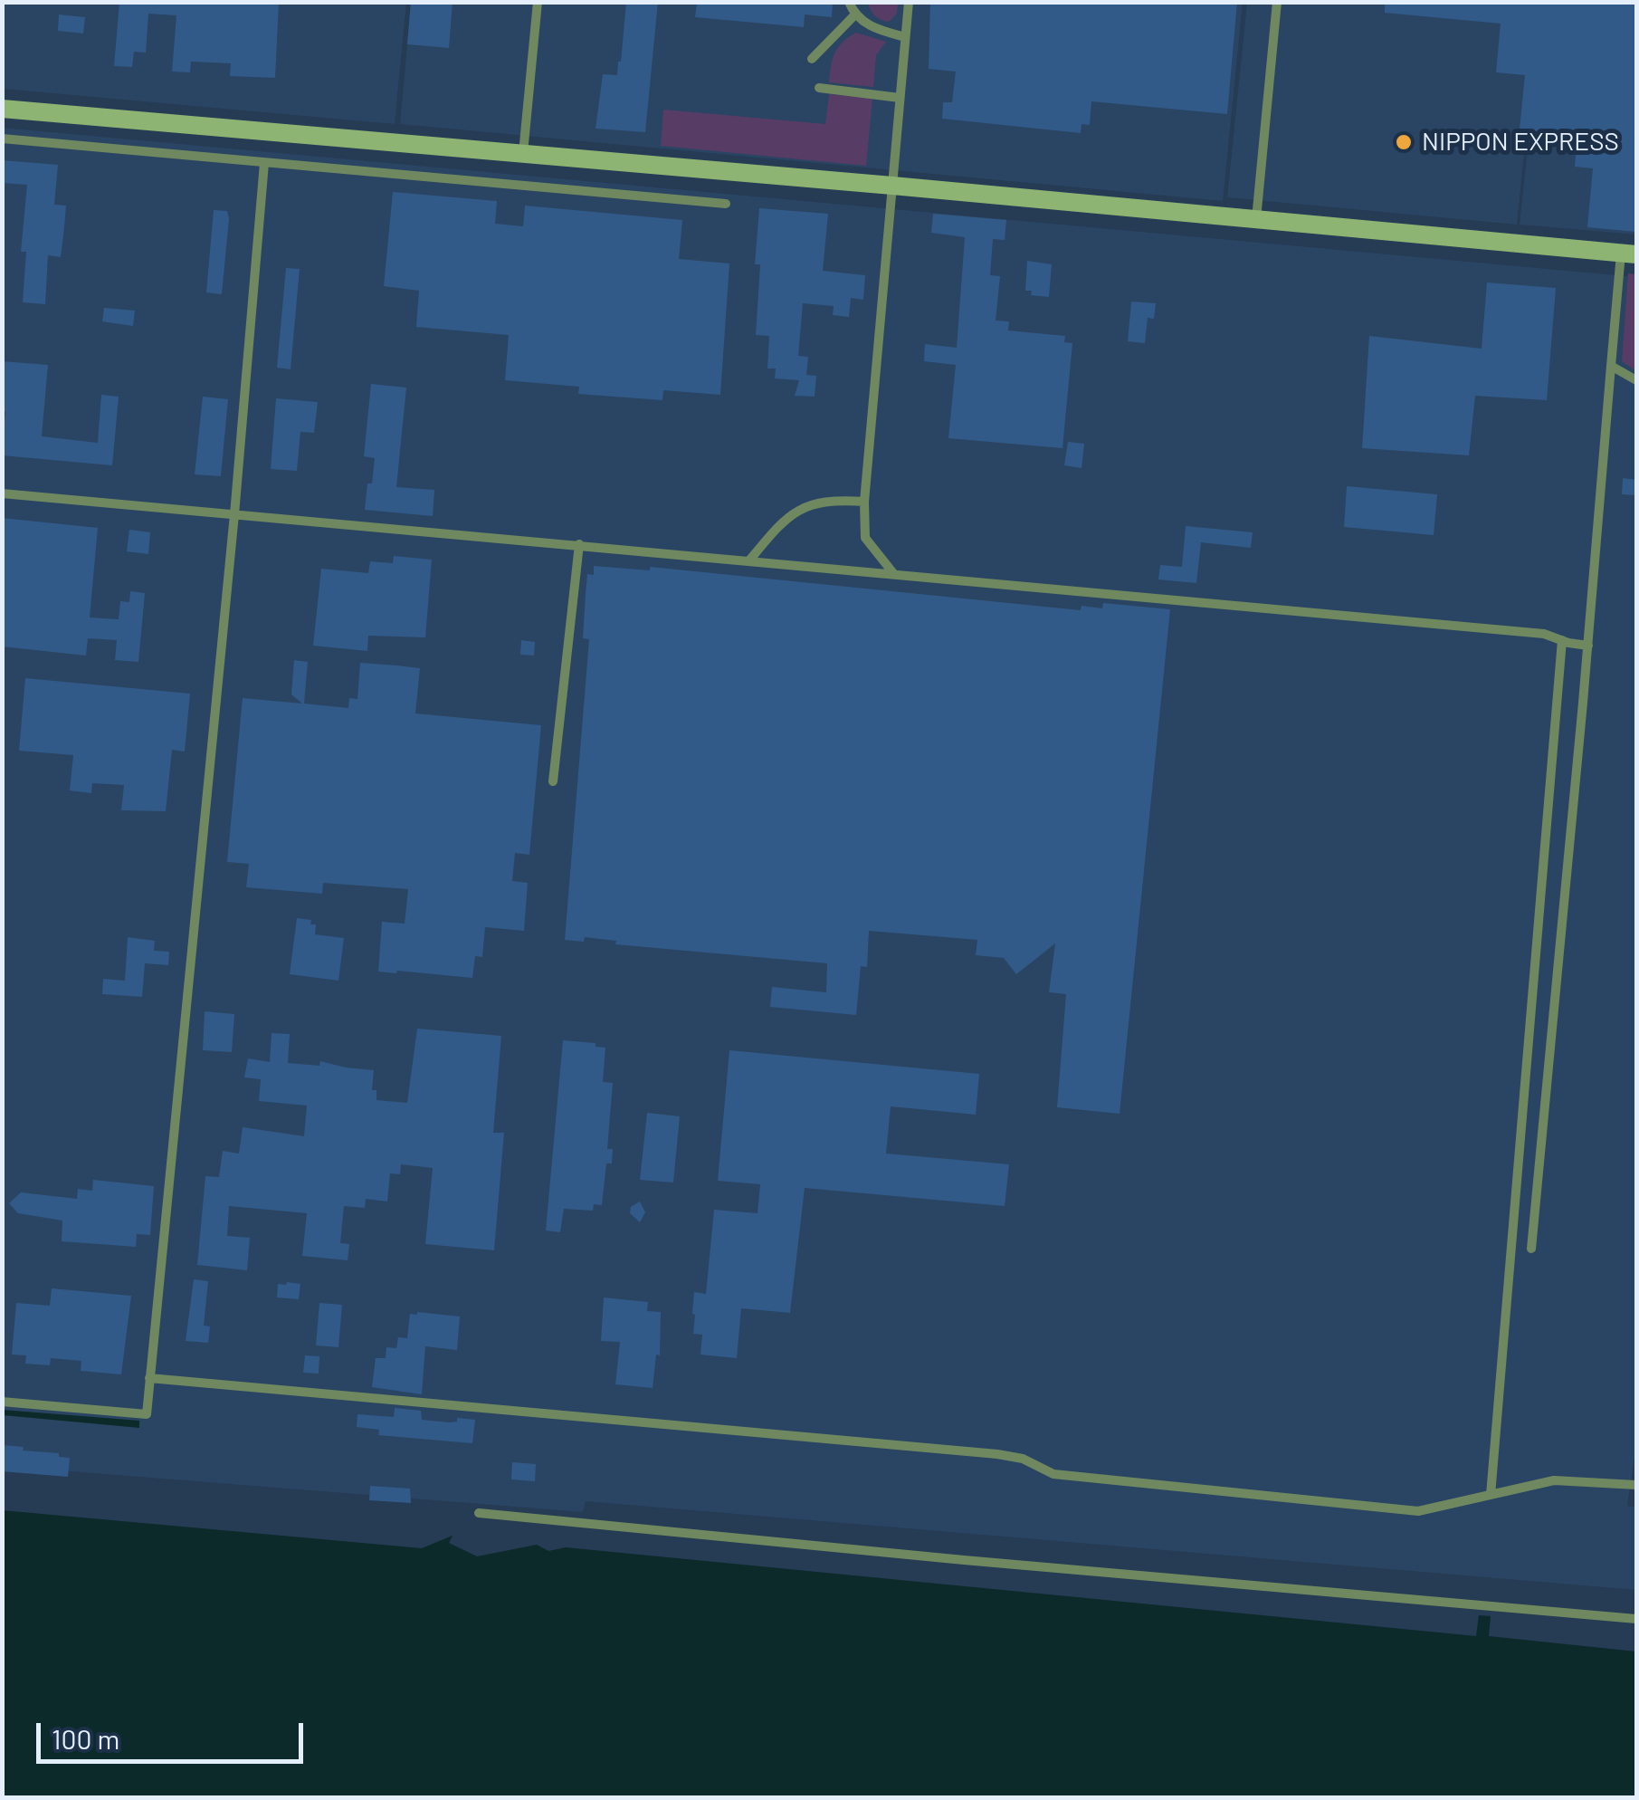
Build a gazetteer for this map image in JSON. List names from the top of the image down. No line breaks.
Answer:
{"places":["NIPPON EXPRESS"],"scale_bar":"100 m"}
